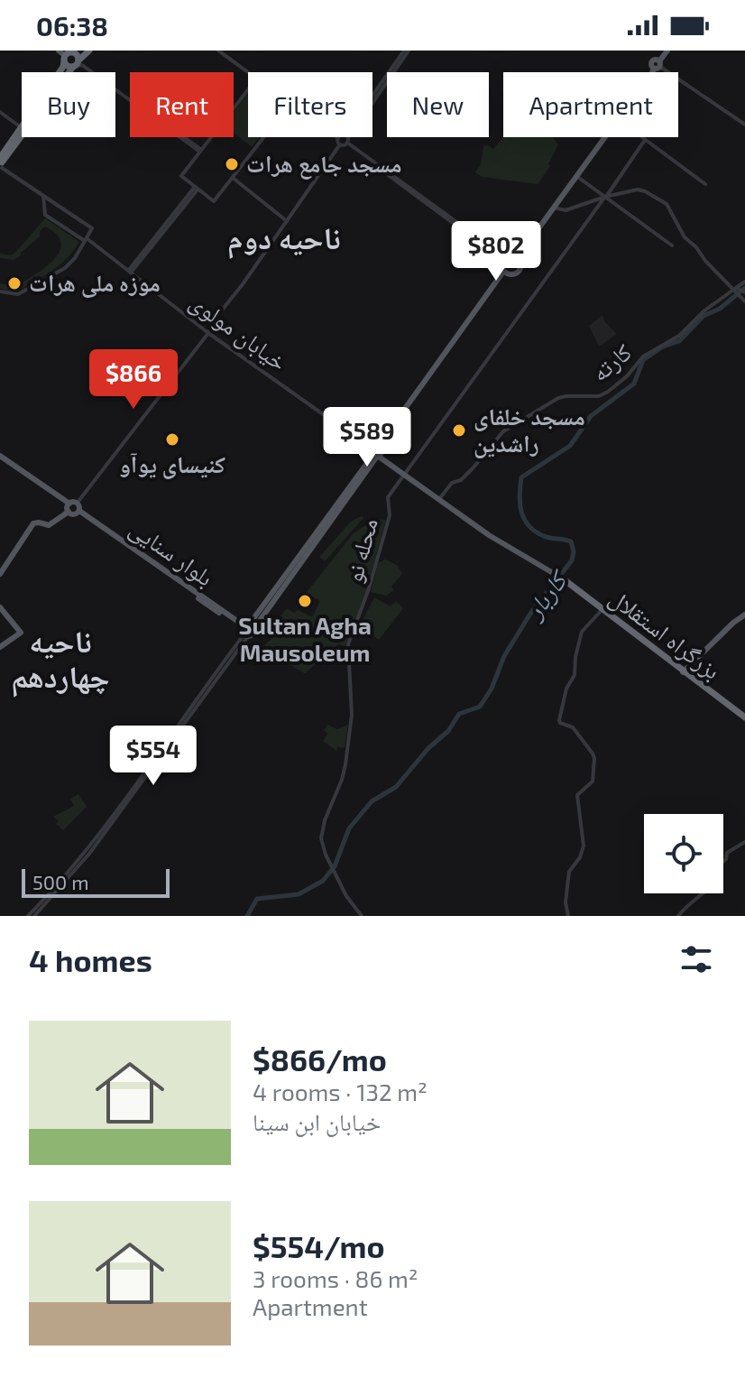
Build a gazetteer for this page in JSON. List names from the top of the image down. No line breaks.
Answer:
{"streets":{"highway":["بزرگراه استقلال"],"main road":["بلوار سنایی"],"street":["خیابان مولوی","کارته","محله نو"]},"districts":["ناحیه دوم","ناحیه چهاردهم"],"water":["کاربار"],"places":["مسجد جامع هرات","موزه ملی هرات","مسجد خلفای راشدین","کنیسای یوآو","Sultan Agha Mausoleum"],"scale_bar":"500 m","page":{"status":"06:38","chip":["Buy","Rent","Filters","New","Apartment"],"price":["$802","$866","$589","$554"],"scale":"500 m","heading":"4 homes","list":[{"name":"$866/mo","note":"4 rooms · 132 m² · خیابان ابن سینا"},{"name":"$554/mo","note":"3 rooms · 86 m² · Apartment"}]}}
